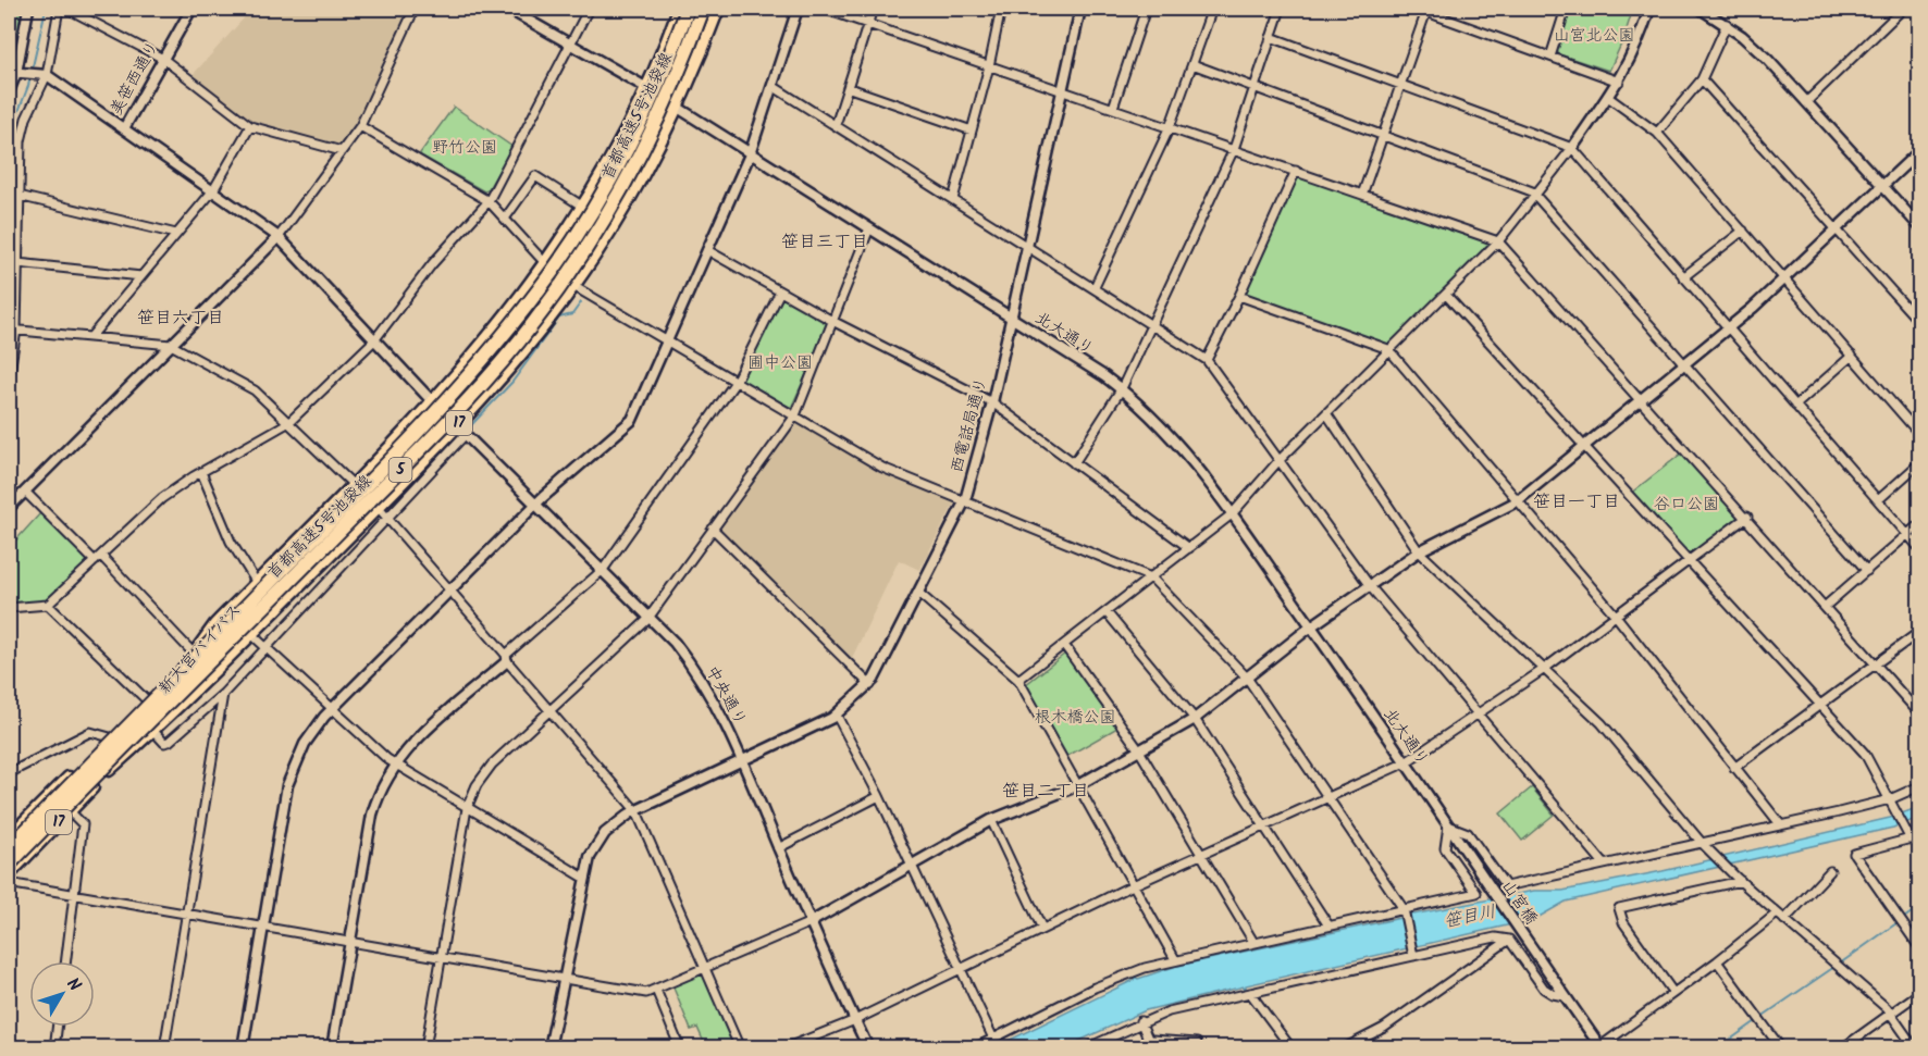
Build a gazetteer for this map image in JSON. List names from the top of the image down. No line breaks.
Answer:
{"streets":{"highway":["首都高速5号池袋線","17","5","新大宮バイパス"],"street":["美笹西通り","北大通り","西電話局通り","中央通り","山宮橋"]},"crossings":[["美笹西通り","中央通り"],["北大通り","17"],["北大通り","西電話局通り"],["北大通り","山宮橋"],["17","新大宮バイパス"],["17","中央通り"],["西電話局通り","中央通り"]],"districts":["笹目三丁目","笹目六丁目","笹目一丁目","笹目二丁目"],"water":["笹目川"],"parks":["山宮北公園","野竹公園","圃中公園","谷口公園","根木橋公園"],"north":"top right"}
